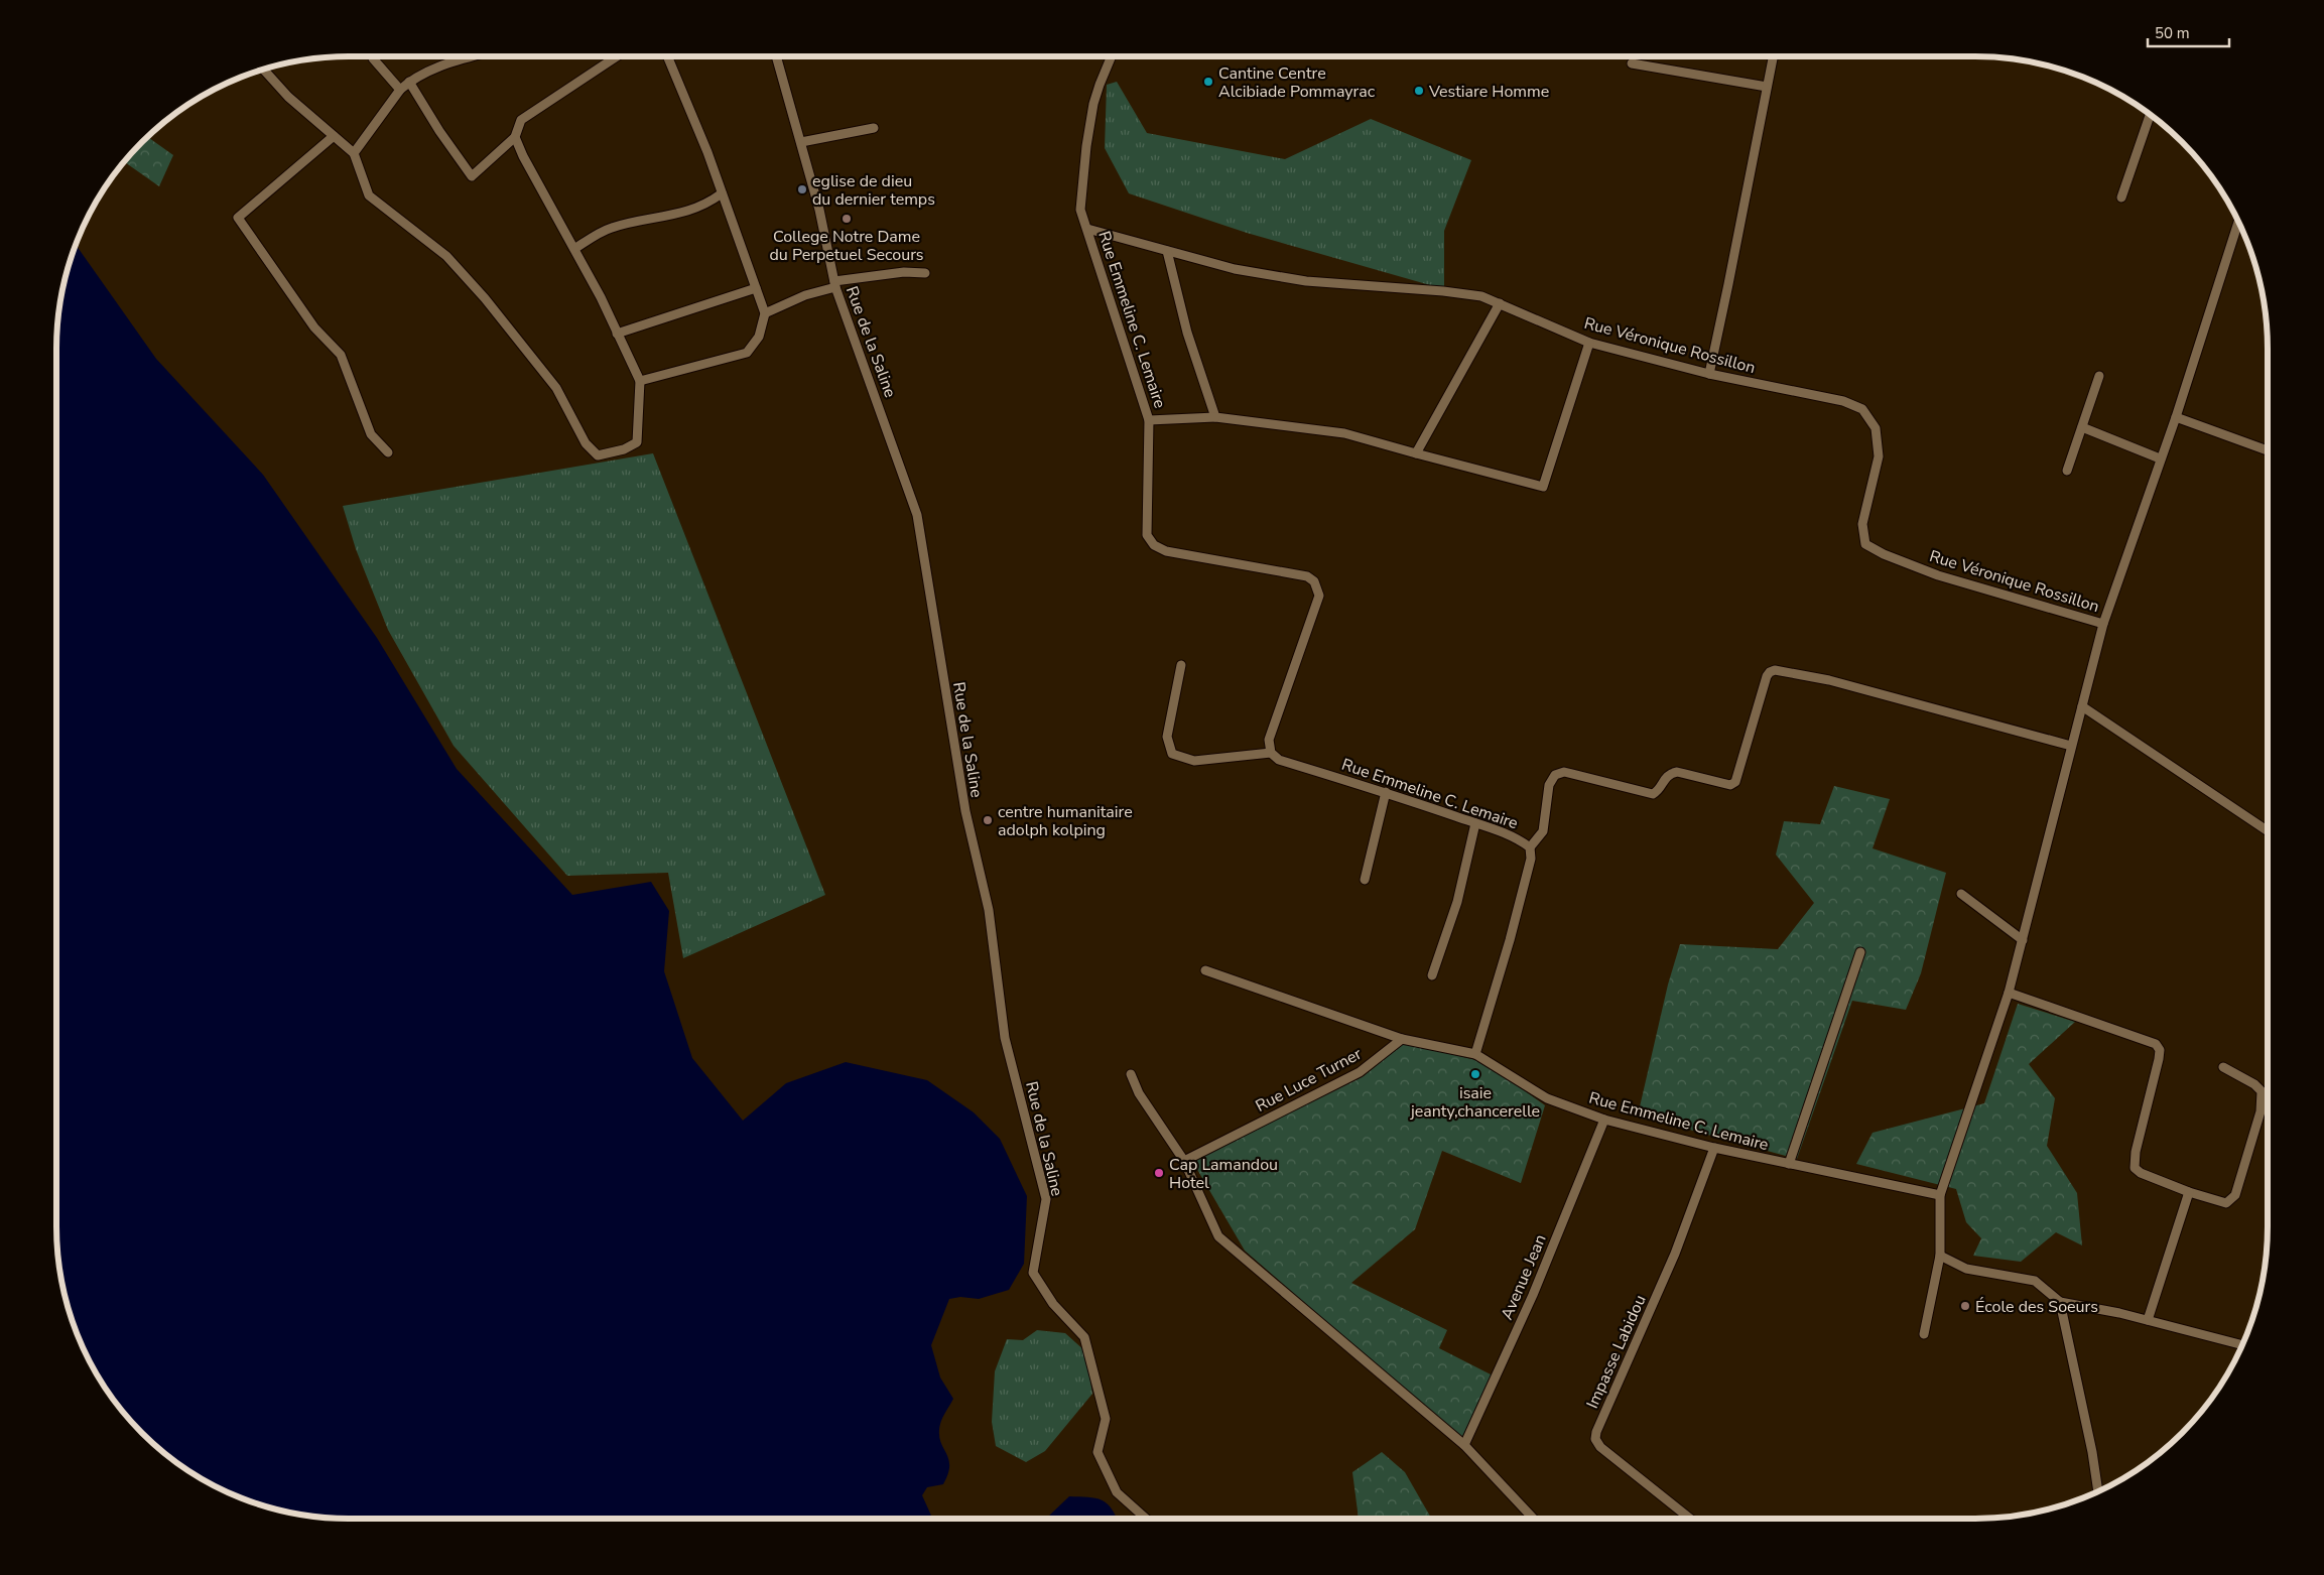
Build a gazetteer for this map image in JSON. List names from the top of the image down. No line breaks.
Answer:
{"streets":{"street":["Rue Emmeline C. Lemaire","Rue de la Saline","Rue Véronique Rossillon","Rue Luce Turner","Avenue Jean","Impasse Labidou"]},"crossings":[["Rue Emmeline C. Lemaire","Rue Véronique Rossillon"],["Rue Emmeline C. Lemaire","Avenue Jean"],["Rue Emmeline C. Lemaire","Impasse Labidou"]],"places":["Cantine Centre Alcibiade Pommayrac","Vestiare Homme","eglise de dieu du dernier temps","College Notre Dame du Perpetuel Secours","centre humanitaire adolph kolping","isaie jeanty,chancerelle","Cap Lamandou Hotel","École des Soeurs"],"scale_bar":"50 m"}
